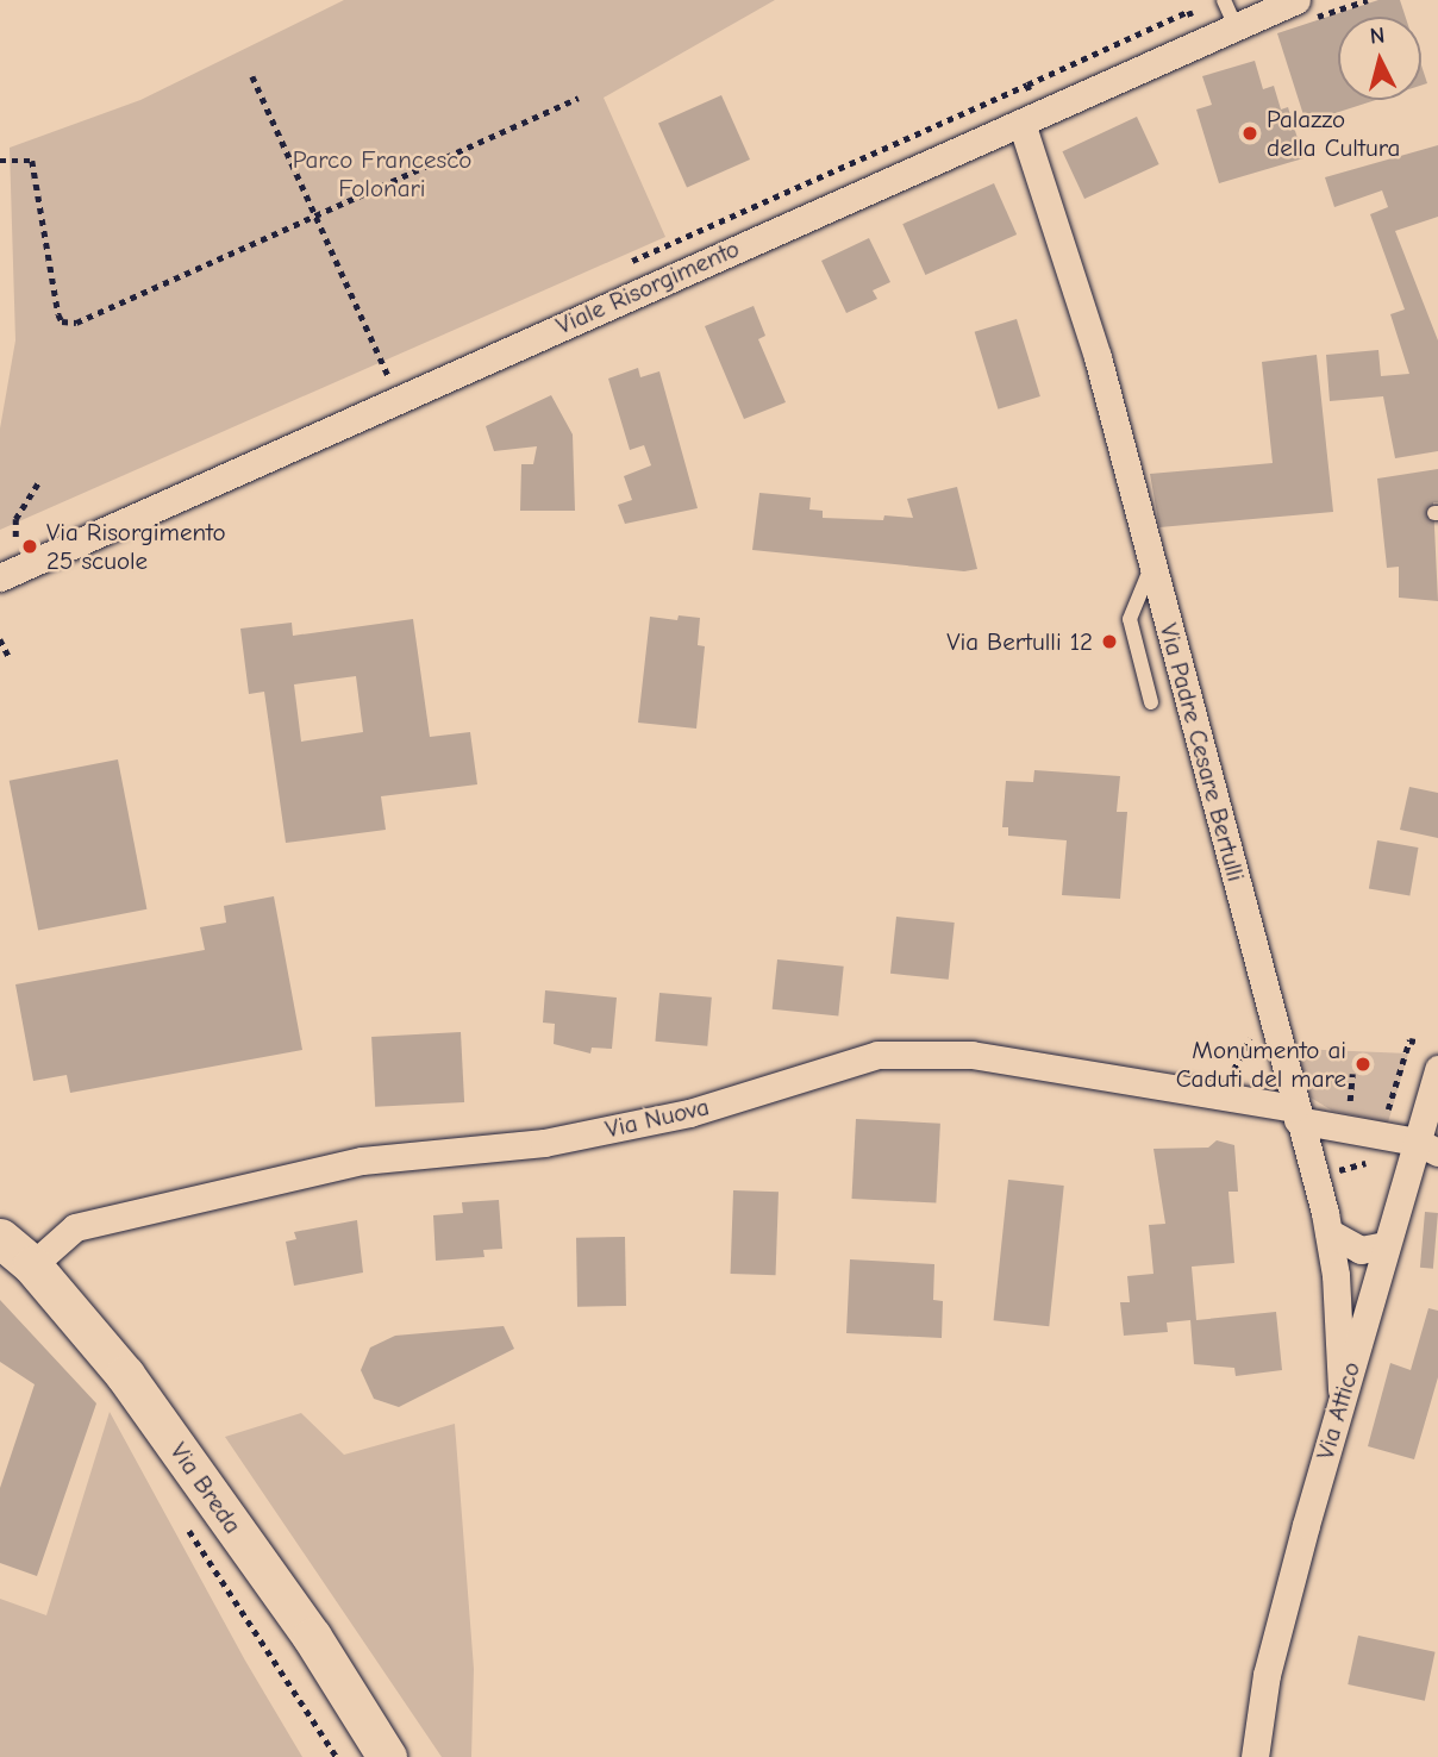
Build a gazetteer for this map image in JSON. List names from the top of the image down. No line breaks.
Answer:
{"streets":{"street":["Viale Risorgimento","Via Padre Cesare Bertulli","Via Nuova","Via Attico","Via Breda"]},"crossings":[["Viale Risorgimento","Via Padre Cesare Bertulli"],["Via Padre Cesare Bertulli","Via Nuova"],["Via Padre Cesare Bertulli","Via Attico"],["Via Nuova","Via Attico"],["Via Nuova","Via Breda"]],"parks":["Parco Francesco Folonari"],"places":["Palazzo della Cultura","Via Risorgimento 25 scuole","Via Bertulli 12","Monumento ai Caduti del mare"],"north":"top"}
